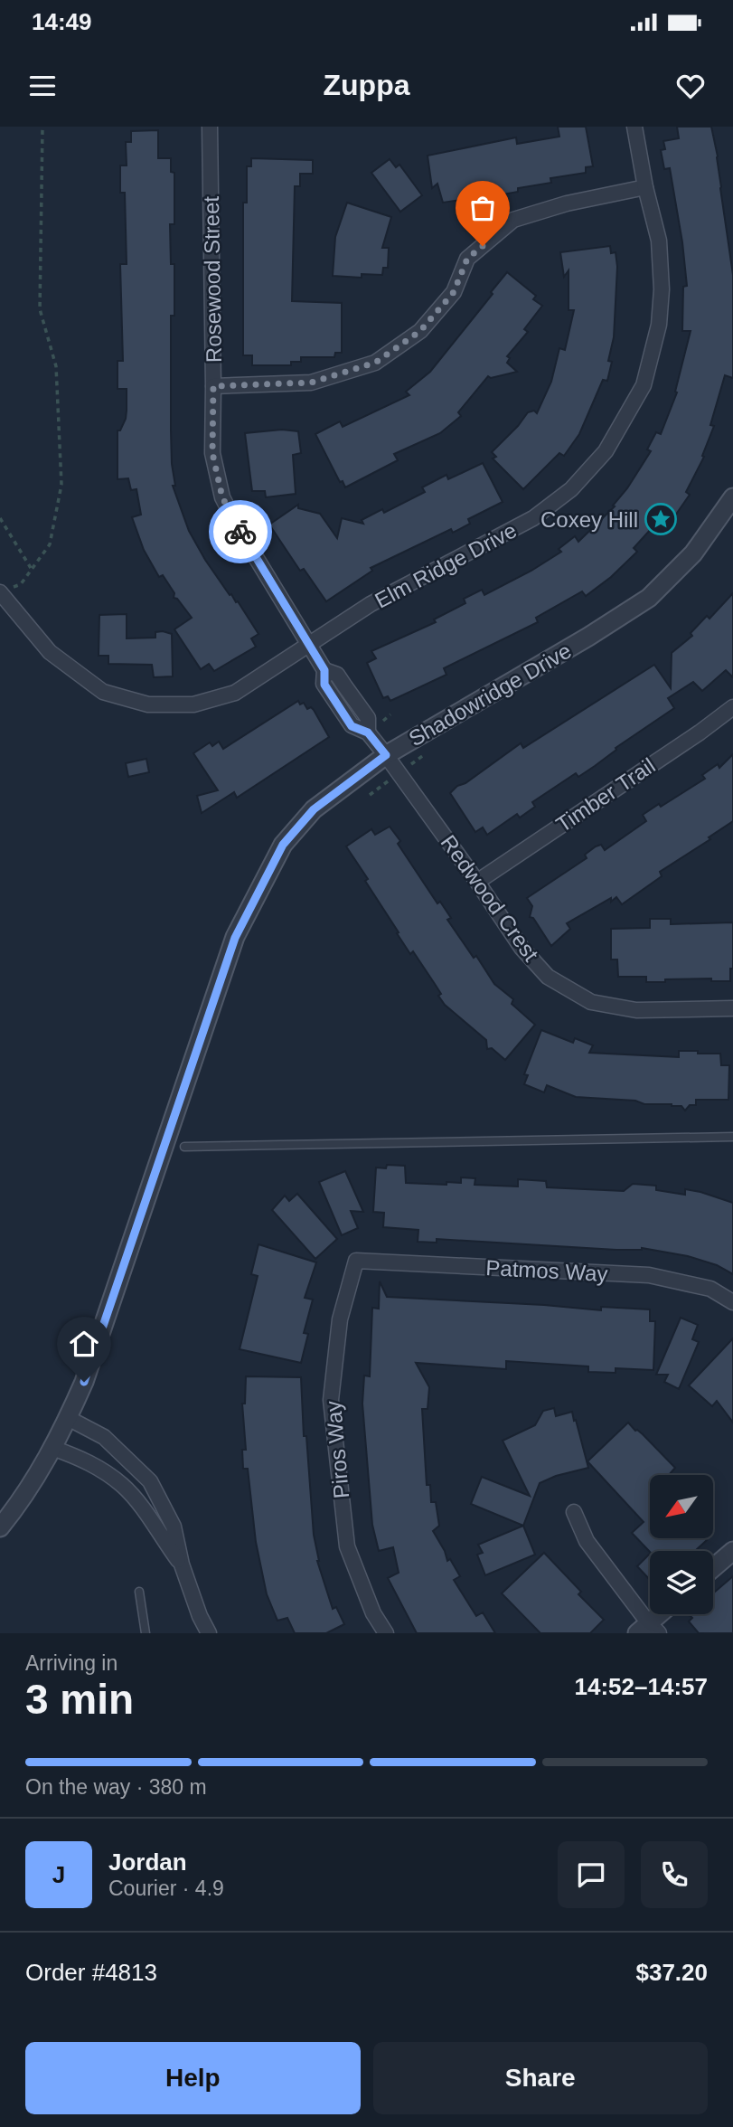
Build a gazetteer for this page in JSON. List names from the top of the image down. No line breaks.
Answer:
{"streets":{"street":["Rosewood Street","Elm Ridge Drive","Shadowridge Drive","Timber Trail","Redwood Crest","Patmos Way","Piros Way"]},"crossings":[["Rosewood Street","Elm Ridge Drive"],["Rosewood Street","Shadowridge Drive"],["Rosewood Street","Redwood Crest"],["Shadowridge Drive","Redwood Crest"],["Timber Trail","Redwood Crest"],["Patmos Way","Piros Way"]],"places":{"place":["Coxey Hill"]},"north":"bottom left","page":{"status":"14:49","header":"Zuppa","heading":["3 min","Arriving in","14:52–14:57"],"panel":["Jordan","Courier · 4.9","Order #4813","$37.20"],"bar":"On the way · 380 m","round":"J","buttons":["Help","Share"]}}
